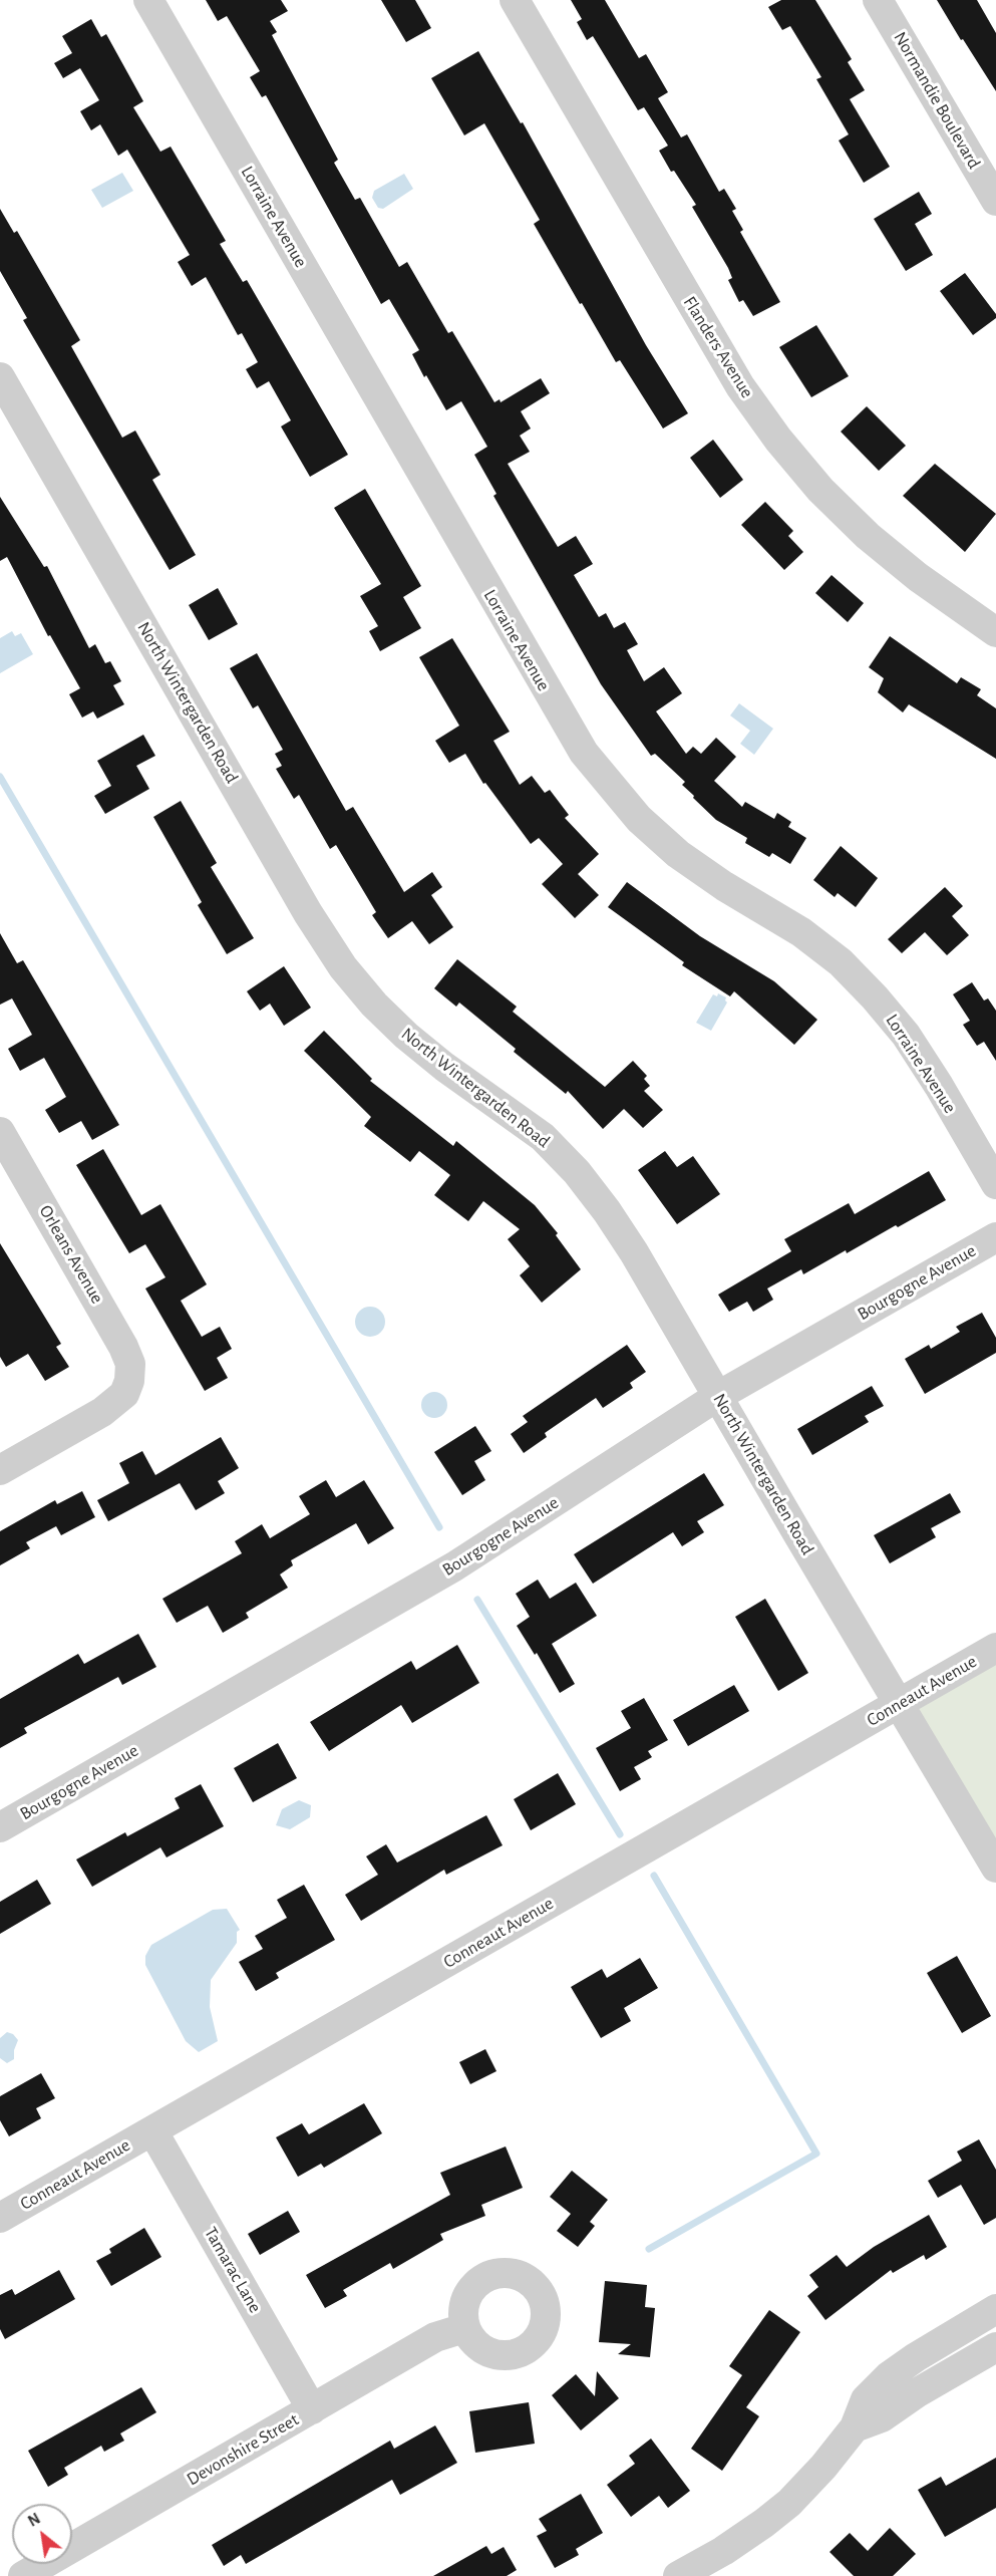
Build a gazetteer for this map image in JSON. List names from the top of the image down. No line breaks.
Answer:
{"streets":{"street":["Normandie Boulevard","Lorraine Avenue","Flanders Avenue","North Wintergarden Road","Orleans Avenue","Bourgogne Avenue","Conneaut Avenue","Tamarac Lane","Devonshire Street"]},"crossings":[["North Wintergarden Road","Bourgogne Avenue"],["North Wintergarden Road","Conneaut Avenue"],["Conneaut Avenue","Tamarac Lane"],["Tamarac Lane","Devonshire Street"]],"north":"top left"}
